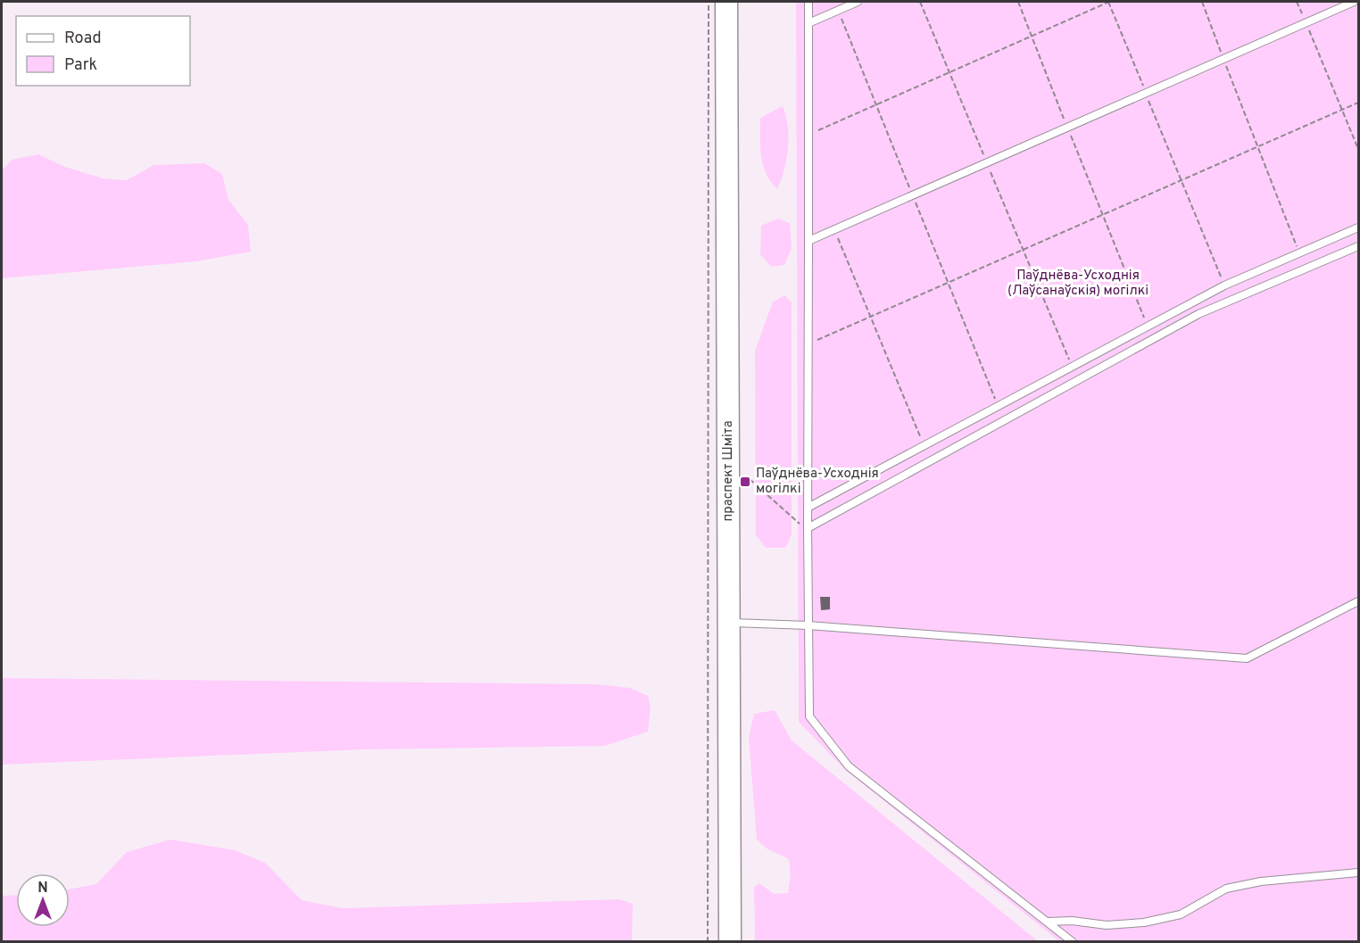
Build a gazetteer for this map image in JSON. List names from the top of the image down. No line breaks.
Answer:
{"streets":{"main road":["праспект Шміта"]},"parks":["Паўднёва-Усходнія (Лаўсанаўскія) могілкі"],"places":{"transit":["Паўднёва-Усходнія могілкі"]},"legend":["Road","Park"],"north":"top"}
